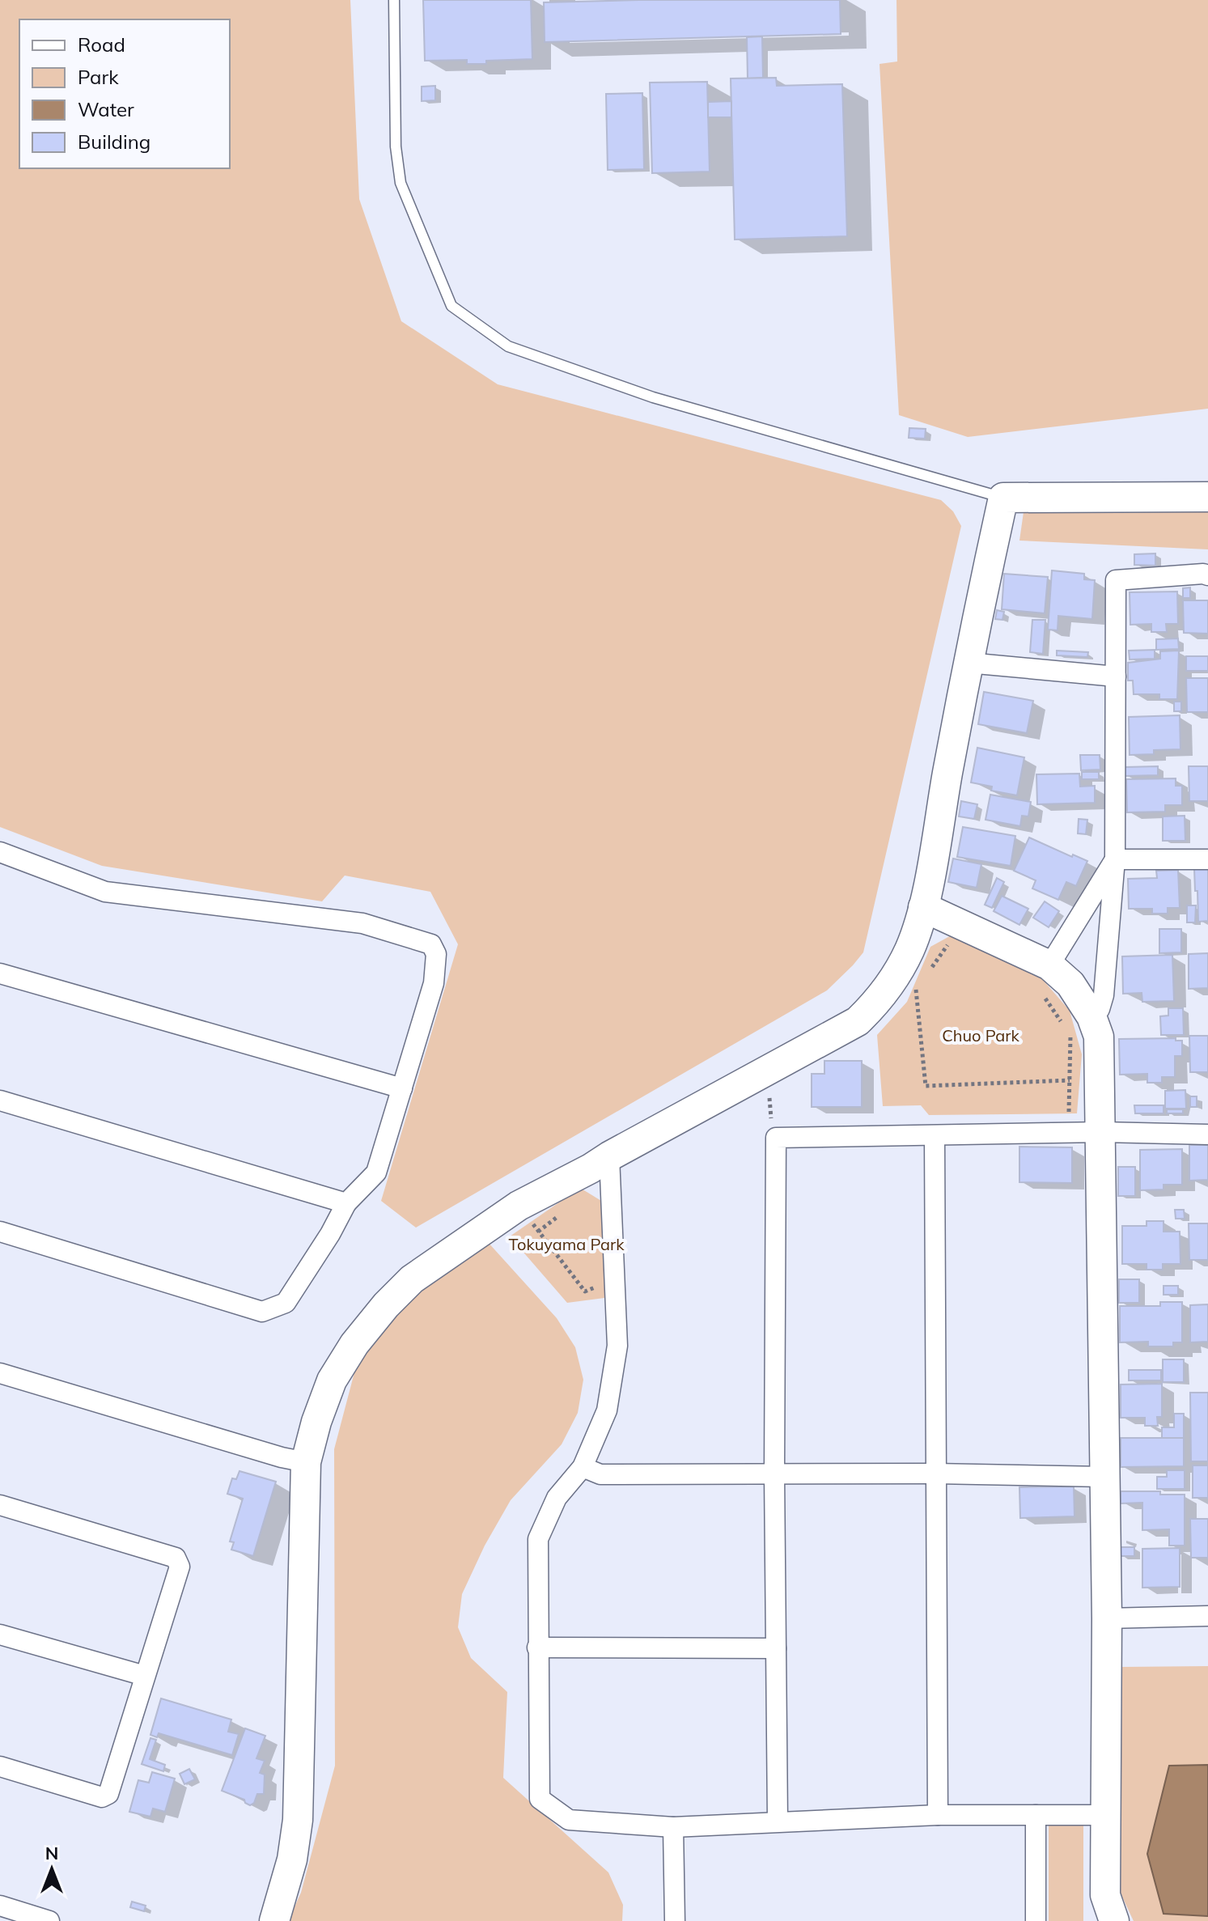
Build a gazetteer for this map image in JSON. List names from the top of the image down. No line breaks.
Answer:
{"parks":["Chuo Park","Tokuyama Park"],"legend":["Road","Park","Water","Building"],"north":"top"}
